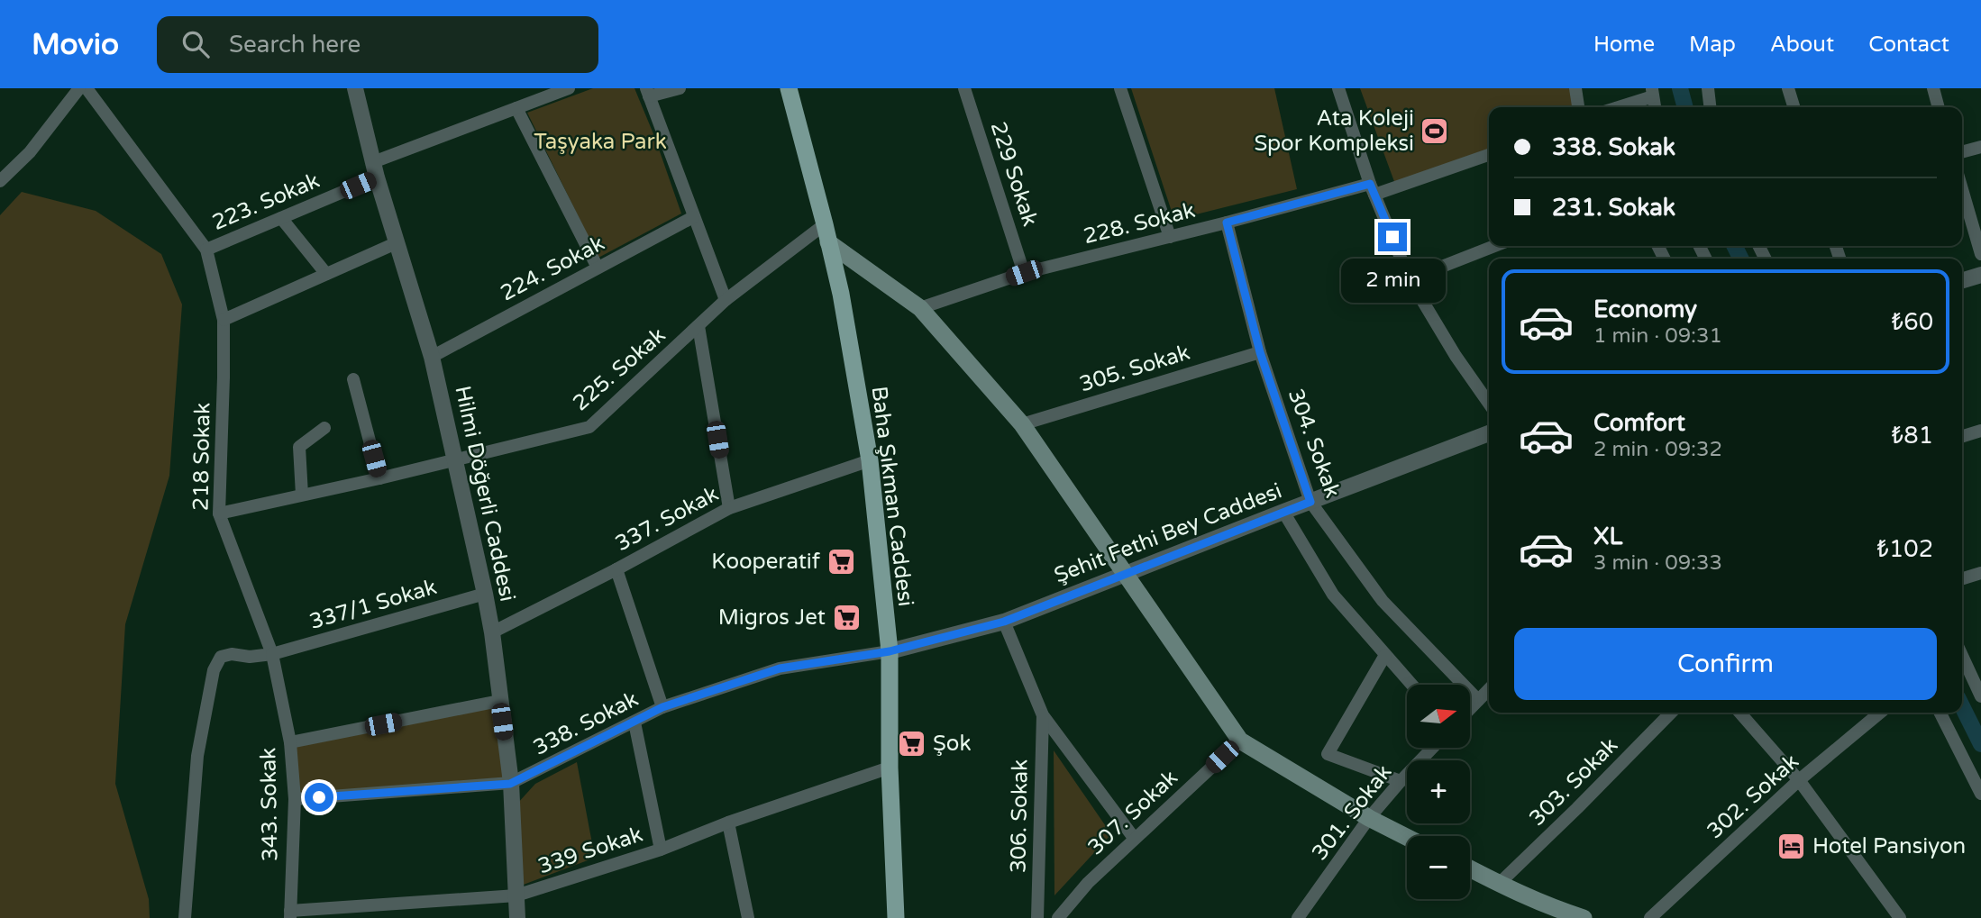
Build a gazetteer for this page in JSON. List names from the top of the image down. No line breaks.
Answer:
{"streets":{"main road":["Baha Şıkman Caddesi"],"street":["229 Sokak","223. Sokak","228. Sokak","224. Sokak","305. Sokak","225. Sokak","304. Sokak","218 Sokak","Hilmi Döğerli Caddesi","337. Sokak","Şehit Fethi Bey Caddesi","337/1 Sokak","338. Sokak","303. Sokak","302. Sokak","343. Sokak","307. Sokak","301. Sokak","306. Sokak","339 Sokak"]},"crossings":[["229 Sokak","228. Sokak"],["223. Sokak","218 Sokak"],["223. Sokak","Hilmi Döğerli Caddesi"],["228. Sokak","304. Sokak"],["224. Sokak","Hilmi Döğerli Caddesi"],["305. Sokak","304. Sokak"],["225. Sokak","218 Sokak"],["225. Sokak","Hilmi Döğerli Caddesi"],["225. Sokak","Baha Şıkman Caddesi"],["304. Sokak","Şehit Fethi Bey Caddesi"],["218 Sokak","337/1 Sokak"],["218 Sokak","343. Sokak"],["Hilmi Döğerli Caddesi","337. Sokak"],["Hilmi Döğerli Caddesi","337/1 Sokak"],["Hilmi Döğerli Caddesi","338. Sokak"],["Hilmi Döğerli Caddesi","339 Sokak"],["Baha Şıkman Caddesi","337. Sokak"],["Baha Şıkman Caddesi","Şehit Fethi Bey Caddesi"],["Baha Şıkman Caddesi","338. Sokak"],["Baha Şıkman Caddesi","339 Sokak"],["Şehit Fethi Bey Caddesi","338. Sokak"],["337/1 Sokak","343. Sokak"],["338. Sokak","343. Sokak"],["343. Sokak","339 Sokak"]],"parks":["Taşyaka Park"],"places":{"sports":["Ata Koleji Spor Kompleksi"],"supermarket":["Kooperatif","Migros Jet","Şok"],"hotel":["Hotel Pansiyon"]},"north":"right","page":{"header":"Movio","search":"Search here","nav":["Home","Map","About","Contact"],"banner":["338. Sokak","231. Sokak"],"bubble":"2 min","list":[{"name":"Economy","note":"1 min · 09:31","value":"₺60"},{"name":"Comfort","note":"2 min · 09:32","value":"₺81"},{"name":"XL","note":"3 min · 09:33","value":"₺102"}],"buttons":"Confirm","map_buttons":["+","−"]}}
